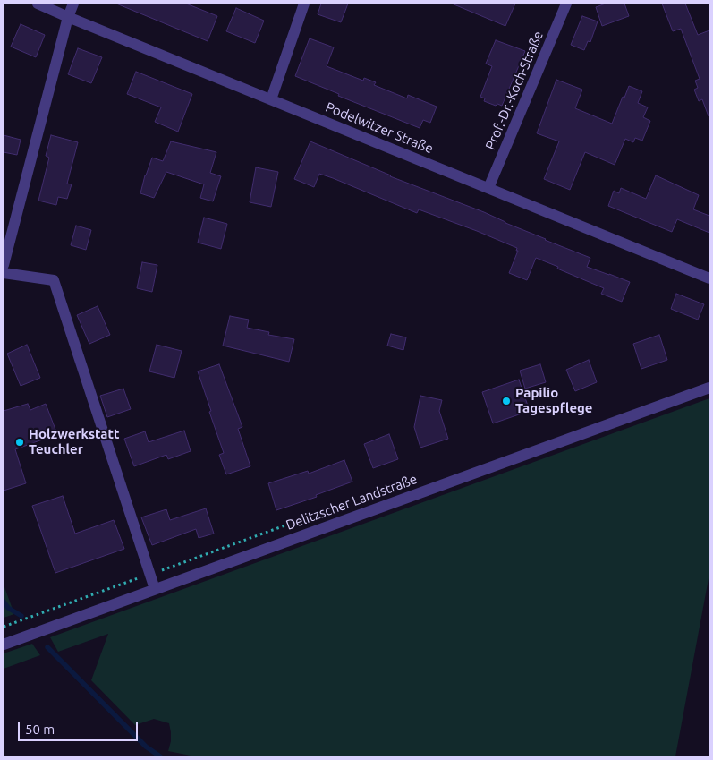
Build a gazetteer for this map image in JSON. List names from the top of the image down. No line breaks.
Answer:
{"streets":{"street":["Prof.-Dr.-Koch-Straße","Podelwitzer Straße","Delitzscher Landstraße"]},"crossings":[["Prof.-Dr.-Koch-Straße","Podelwitzer Straße"]],"places":["Papilio Tagespflege","Holzwerkstatt Teuchler"],"scale_bar":"50 m"}
